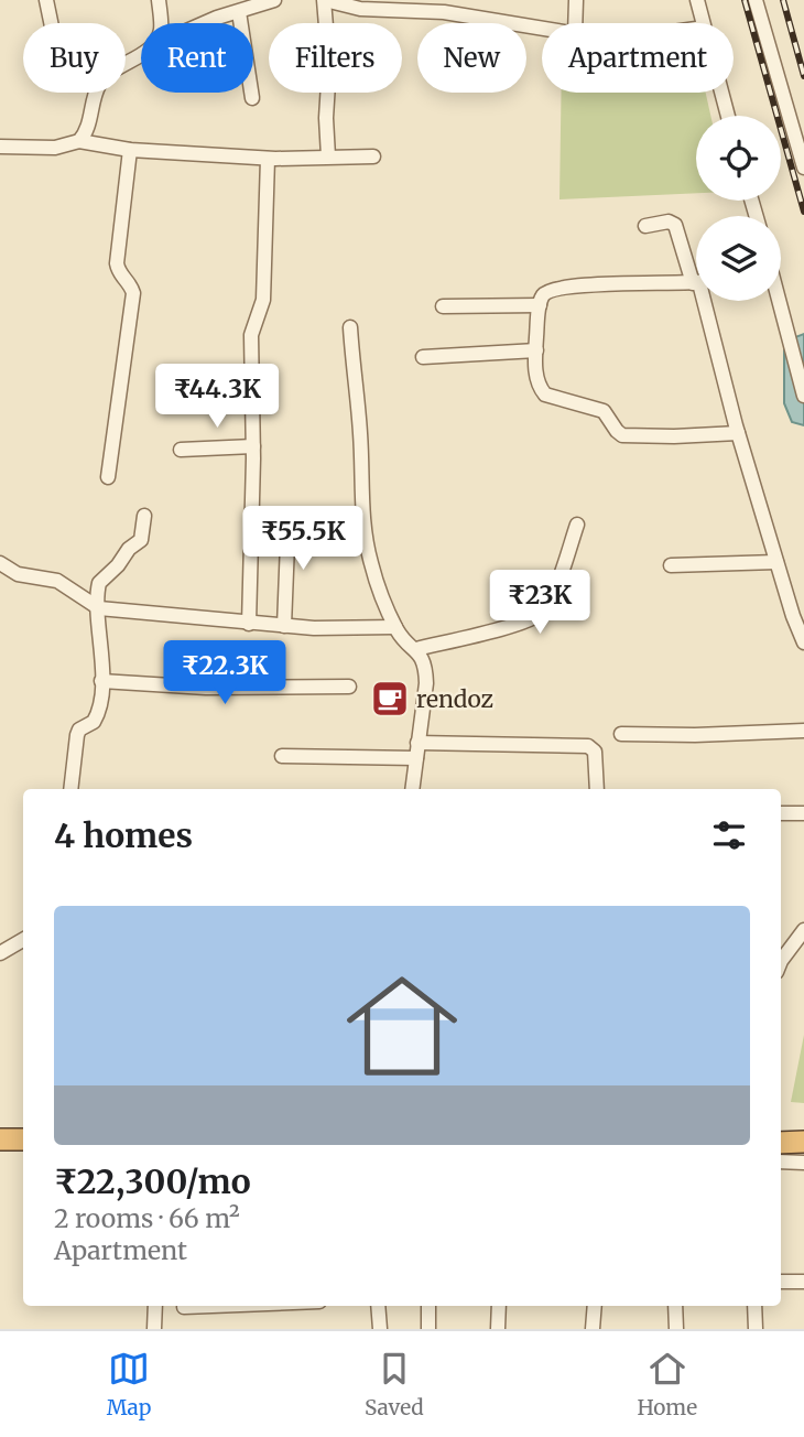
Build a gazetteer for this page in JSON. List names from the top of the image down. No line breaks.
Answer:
{"places":{"cafe":["rendoz"]},"page":{"chip":["Buy","Rent","Filters","New","Apartment"],"price":["₹44.3K","₹55.5K","₹23K","₹22.3K"],"heading":"4 homes","list":[{"name":"₹22,300/mo","note":"2 rooms · 66 m² · Apartment"}],"tabs":["Map","Saved","Home"]}}
